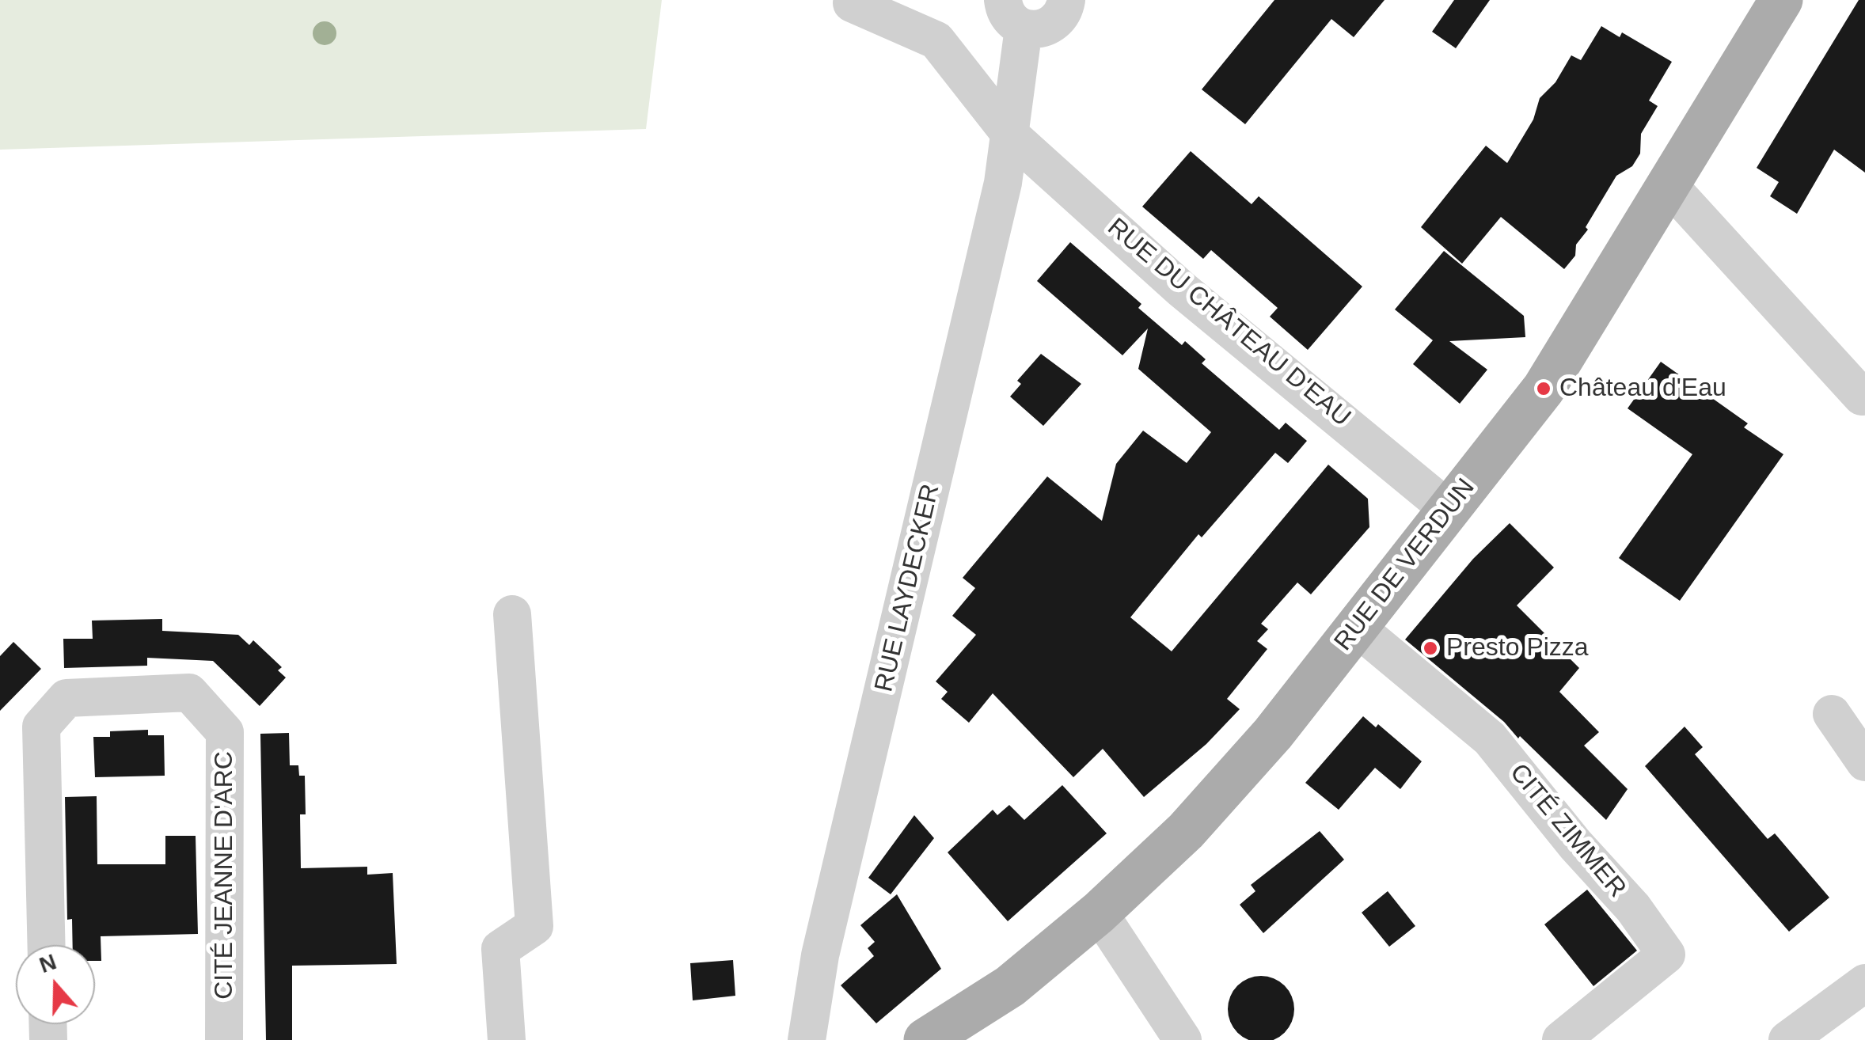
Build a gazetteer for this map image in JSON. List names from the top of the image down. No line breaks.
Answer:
{"streets":{"main road":["RUE DE VERDUN"],"street":["RUE DU CHÂTEAU D'EAU","RUE LAYDECKER","CITÉ ZIMMER","CITÉ JEANNE D'ARC"]},"crossings":[["RUE DU CHÂTEAU D'EAU","RUE DE VERDUN"],["RUE DU CHÂTEAU D'EAU","RUE LAYDECKER"],["RUE DE VERDUN","CITÉ ZIMMER"]],"places":["Château d'Eau","Presto Pizza"],"north":"top"}
